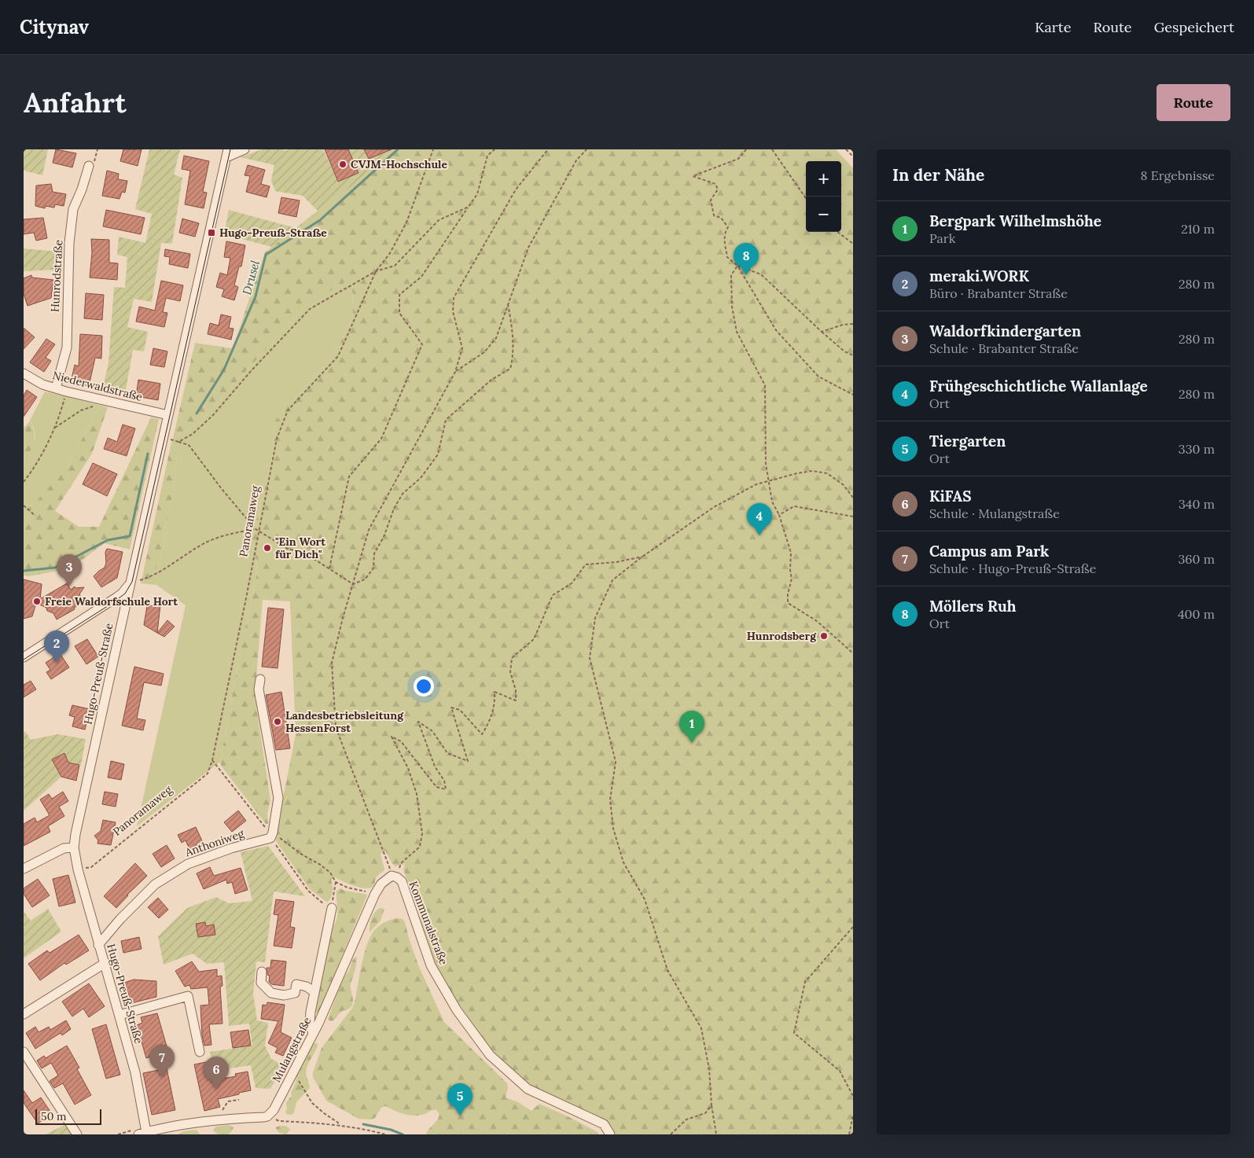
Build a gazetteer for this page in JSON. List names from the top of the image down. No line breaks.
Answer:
{"streets":{"street":["Hunrodstraße","Niederwaldstraße","Hugo-Preuß-Straße","Anthoniweg","Kommunalstraße","Mulangstraße"],"path":["Panoramaweg"]},"crossings":[["Hunrodstraße","Niederwaldstraße"],["Niederwaldstraße","Hugo-Preuß-Straße"],["Panoramaweg","Hugo-Preuß-Straße"],["Hugo-Preuß-Straße","Anthoniweg"],["Kommunalstraße","Mulangstraße"]],"water":["Drusel"],"places":{"other":["CVJM-Hochschule","\"Ein Wort für Dich\"","Freie Waldorfschule Hort","Hunrodsberg","Landesbetriebsleitung HessenForst"],"transit":["Hugo-Preuß-Straße"]},"scale_bar":"50 m","page":{"header":"Citynav","nav":["Karte","Route","Gespeichert"],"buttons":"Route","title":"Anfahrt","heading":["In der Nähe","8 Ergebnisse"],"map_buttons":["+","−"],"list":[{"mark":"1","name":"Bergpark Wilhelmshöhe","note":"Park","value":"210 m"},{"mark":"2","name":"meraki.WORK","note":"Büro · Brabanter Straße","value":"280 m"},{"mark":"3","name":"Waldorfkindergarten","note":"Schule · Brabanter Straße","value":"280 m"},{"mark":"4","name":"Frühgeschichtliche Wallanlage","note":"Ort","value":"280 m"},{"mark":"5","name":"Tiergarten","note":"Ort","value":"330 m"},{"mark":"6","name":"KiFAS","note":"Schule · Mulangstraße","value":"340 m"},{"mark":"7","name":"Campus am Park","note":"Schule · Hugo-Preuß-Straße","value":"360 m"},{"mark":"8","name":"Möllers Ruh","note":"Ort","value":"400 m"}],"pins":["8","4","3","2","1","7","6","5"],"scale":"50 m"}}
